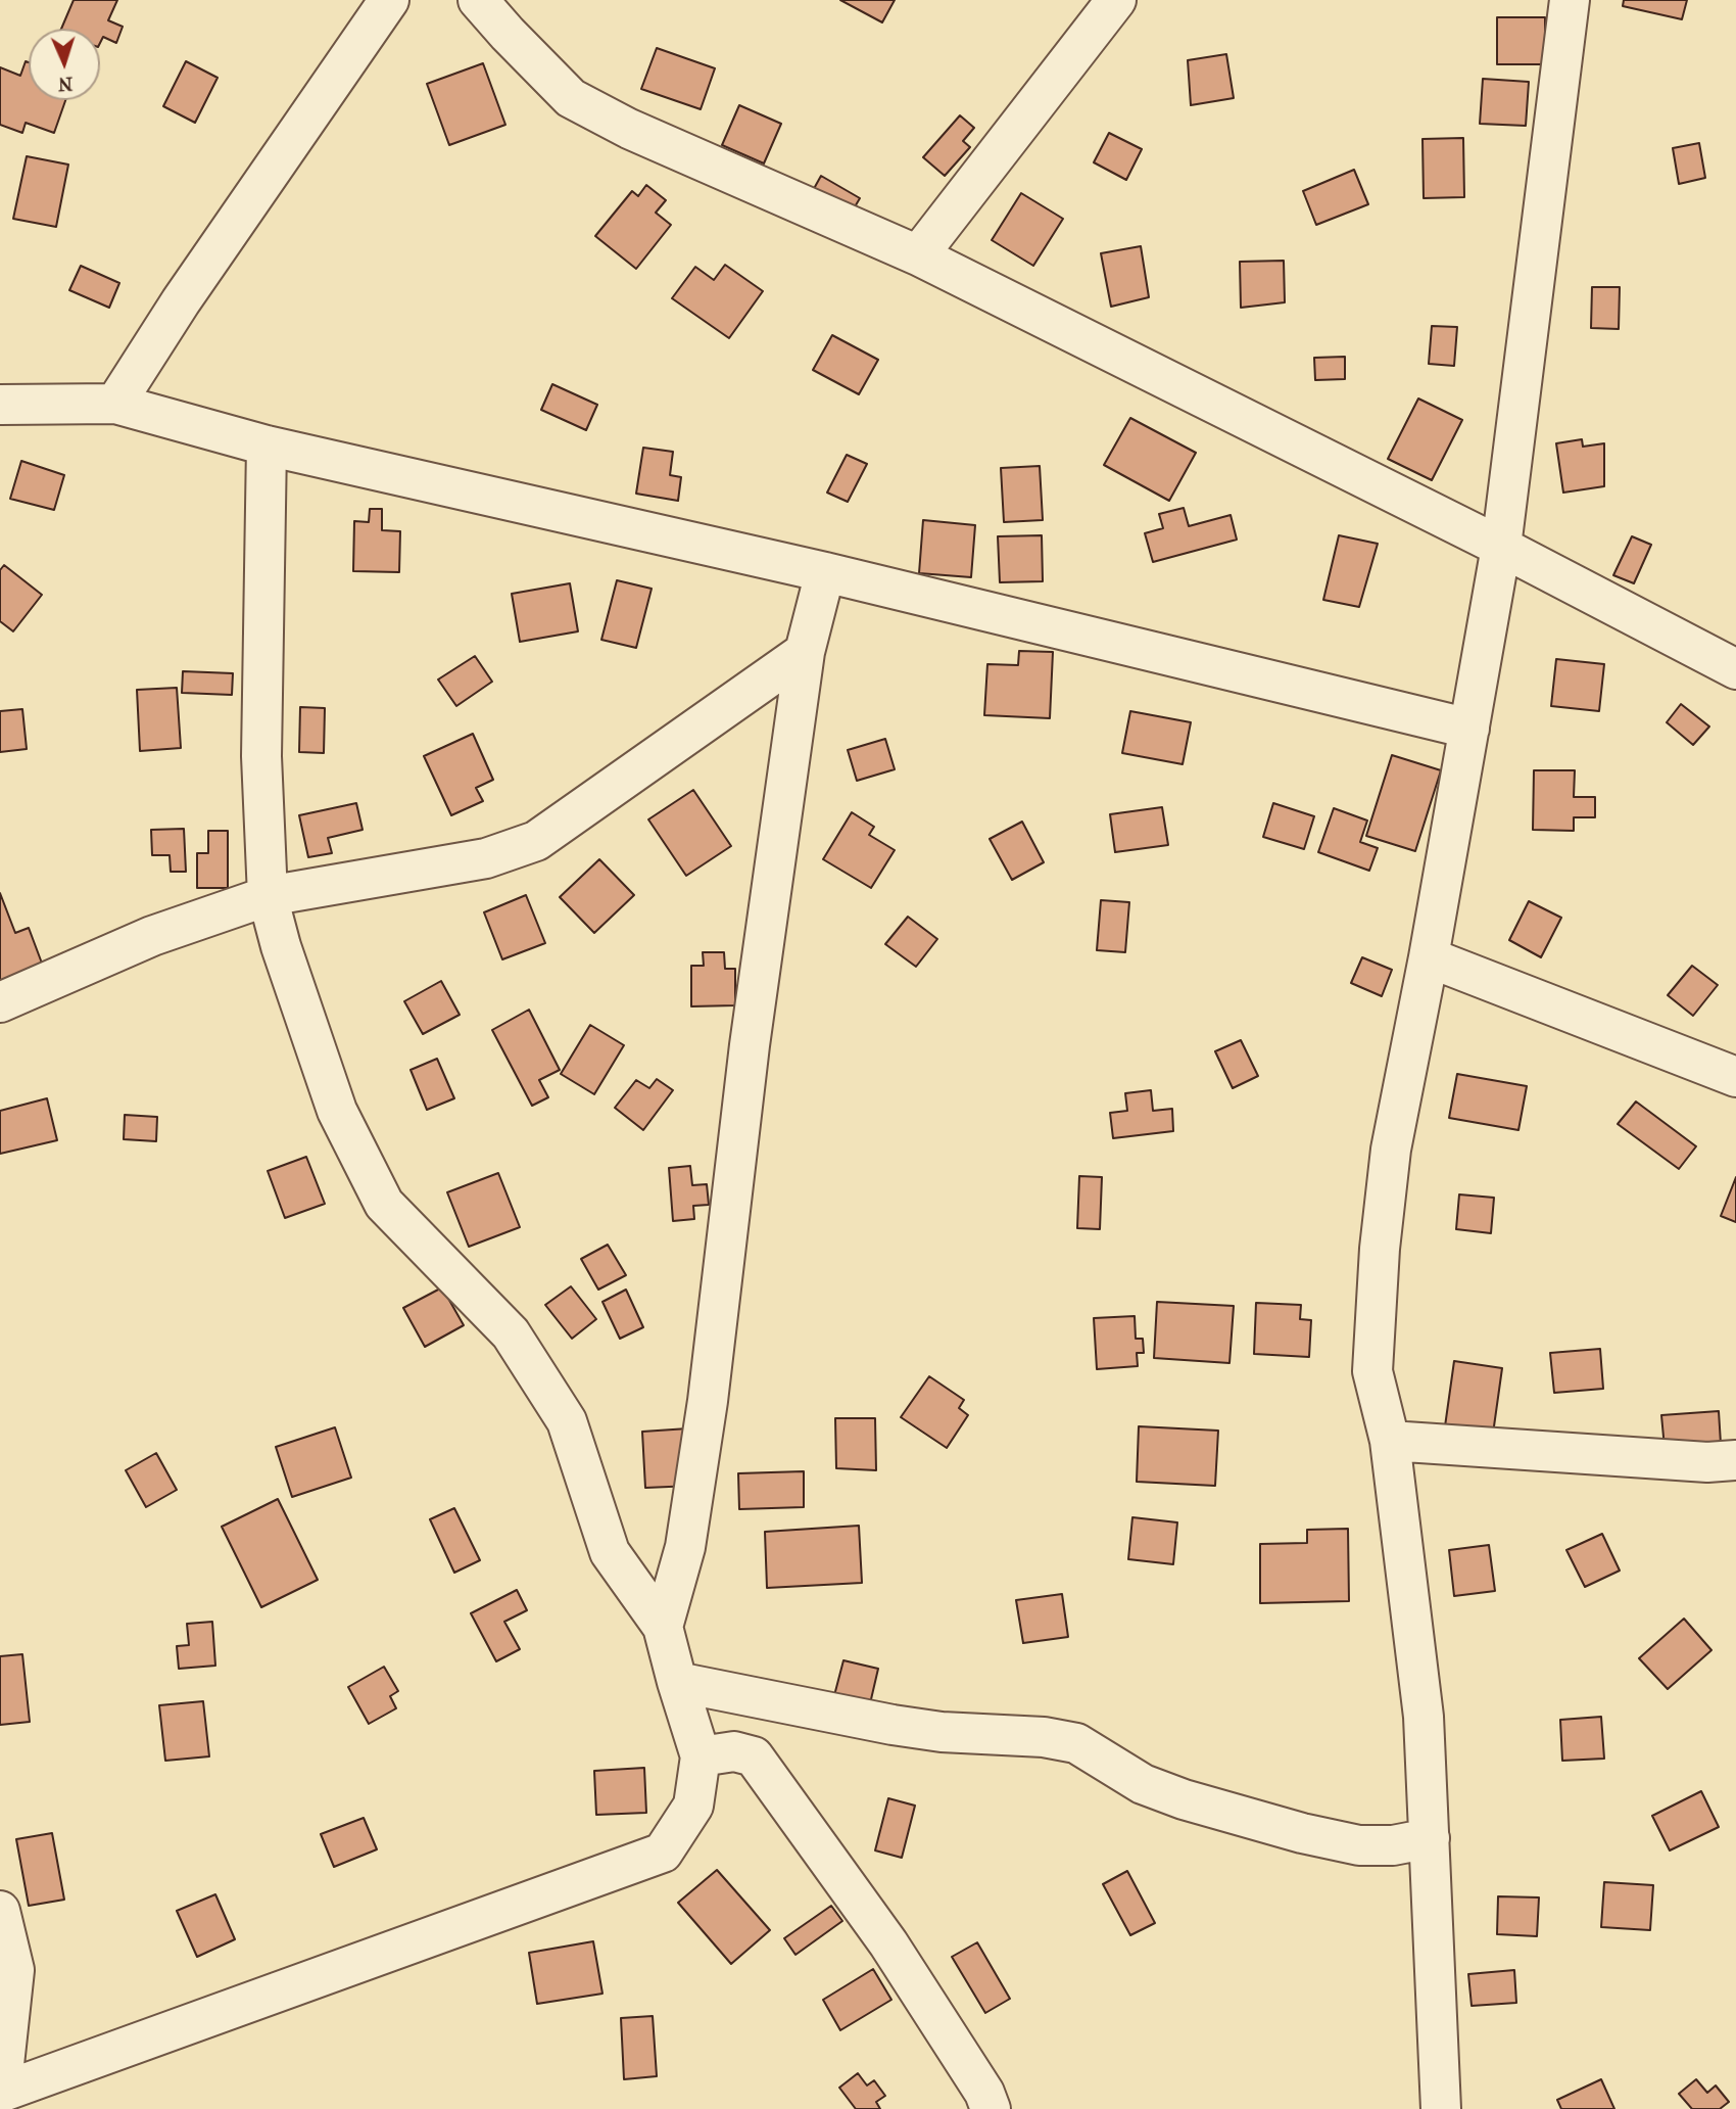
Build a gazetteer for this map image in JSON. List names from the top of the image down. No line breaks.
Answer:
{"north":"bottom"}
